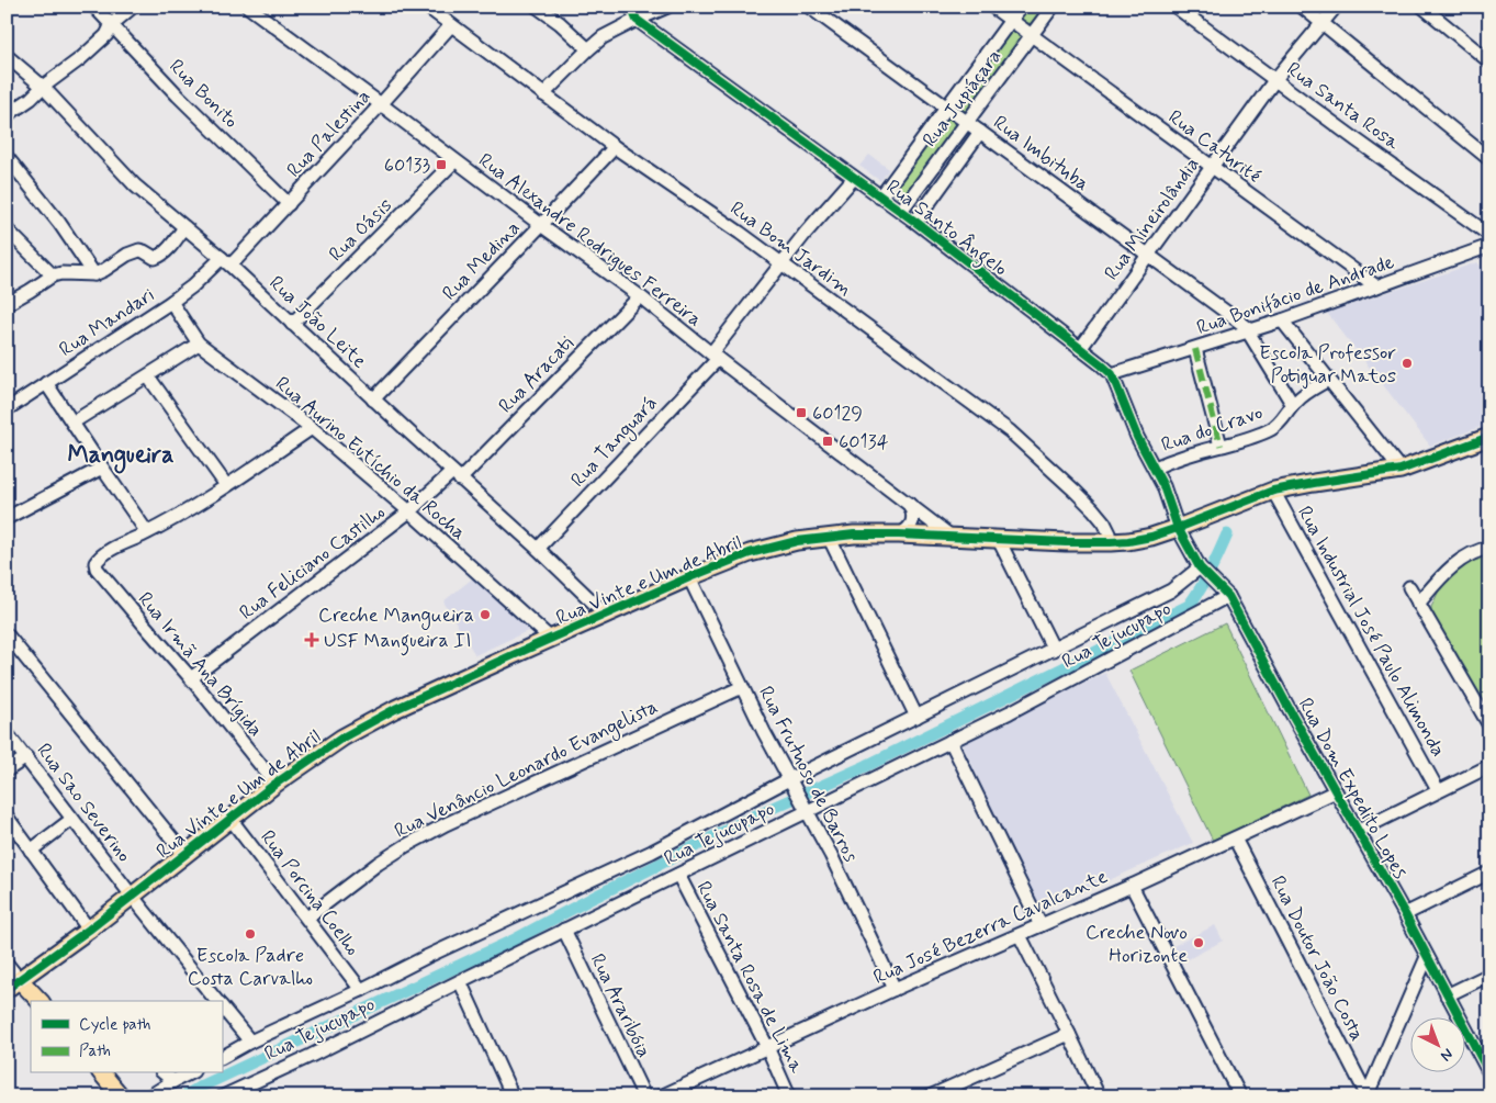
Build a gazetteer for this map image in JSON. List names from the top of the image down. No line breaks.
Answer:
{"streets":{"main road":["Rua Vinte e Um de Abril"],"street":["Rua Bonito","Rua Jupiáçara","Rua Santa Rosa","Rua Palestina","Rua Caturité","Rua Imbituba","Rua Mineirolândia","Rua Santo Ângelo","Rua Oásis","Rua Alexandre Rodrigues Ferreira","Rua Bom Jardim","Rua Medina","Rua Bonifácio de Andrade","Rua Mandari","Rua João Leite","Rua Aracati","Rua do Cravo","Rua Tanguará","Rua Aurino Eutíchio da Rocha","Rua Feliciano Castilho","Rua Industrial José Paulo Alimonda","Rua Tejucupapo","Rua Irmã Ana Brígida","Rua Venâncio Leonardo Evangelista","Rua Frutuoso de Barros","Rua Dom Expedito Lopes","Rua Sao Severino","Rua Porcina Coelho","Rua José Bezerra Cavalcante","Rua Doutor João Costa","Rua Santa Rosa de Lima","Rua Araribóia"]},"crossings":[["Rua Bonito","Rua Palestina"],["Rua Jupiáçara","Rua Caturité"],["Rua Jupiáçara","Rua Imbituba"],["Rua Jupiáçara","Rua Santo Ângelo"],["Rua Santa Rosa","Rua Mineirolândia"],["Rua Palestina","Rua Alexandre Rodrigues Ferreira"],["Rua Palestina","Rua Bom Jardim"],["Rua Palestina","Rua Mandari"],["Rua Palestina","Rua João Leite"],["Rua Caturité","Rua Mineirolândia"],["Rua Caturité","Rua Bonifácio de Andrade"],["Rua Imbituba","Rua Mineirolândia"],["Rua Imbituba","Rua Bonifácio de Andrade"],["Rua Mineirolândia","Rua Santo Ângelo"],["Rua Santo Ângelo","Rua Bonifácio de Andrade"],["Rua Santo Ângelo","Rua do Cravo"],["Rua Santo Ângelo","Rua Tanguará"],["Rua Santo Ângelo","Rua Vinte e Um de Abril"],["Rua Santo Ângelo","Rua Dom Expedito Lopes"],["Rua Oásis","Rua Alexandre Rodrigues Ferreira"],["Rua Oásis","Rua João Leite"],["Rua Alexandre Rodrigues Ferreira","Rua Medina"],["Rua Alexandre Rodrigues Ferreira","Rua Aracati"],["Rua Alexandre Rodrigues Ferreira","Rua Tanguará"],["Rua Alexandre Rodrigues Ferreira","Rua Vinte e Um de Abril"],["Rua Bom Jardim","Rua Medina"],["Rua Bom Jardim","Rua Tanguará"],["Rua Bom Jardim","Rua Vinte e Um de Abril"],["Rua Medina","Rua João Leite"],["Rua Mandari","Rua João Leite"],["Rua Mandari","Rua Aurino Eutíchio da Rocha"],["Rua João Leite","Rua Aracati"],["Rua João Leite","Rua Tanguará"],["Rua João Leite","Rua Feliciano Castilho"],["Rua João Leite","Rua Vinte e Um de Abril"],["Rua Aracati","Rua Feliciano Castilho"],["Rua Aurino Eutíchio da Rocha","Rua Feliciano Castilho"],["Rua Aurino Eutíchio da Rocha","Rua Vinte e Um de Abril"],["Rua Feliciano Castilho","Rua Irmã Ana Brígida"],["Rua Vinte e Um de Abril","Rua Industrial José Paulo Alimonda"],["Rua Vinte e Um de Abril","Rua Irmã Ana Brígida"],["Rua Vinte e Um de Abril","Rua Frutuoso de Barros"],["Rua Vinte e Um de Abril","Rua Dom Expedito Lopes"],["Rua Vinte e Um de Abril","Rua Sao Severino"],["Rua Vinte e Um de Abril","Rua Porcina Coelho"],["Rua Tejucupapo","Rua Frutuoso de Barros"],["Rua Tejucupapo","Rua Dom Expedito Lopes"],["Rua Tejucupapo","Rua Sao Severino"],["Rua Tejucupapo","Rua Porcina Coelho"],["Rua Tejucupapo","Rua Santa Rosa de Lima"],["Rua Tejucupapo","Rua Araribóia"],["Rua Venâncio Leonardo Evangelista","Rua Frutuoso de Barros"],["Rua Venâncio Leonardo Evangelista","Rua Porcina Coelho"],["Rua Frutuoso de Barros","Rua José Bezerra Cavalcante"],["Rua Dom Expedito Lopes","Rua José Bezerra Cavalcante"],["Rua José Bezerra Cavalcante","Rua Doutor João Costa"],["Rua José Bezerra Cavalcante","Rua Santa Rosa de Lima"]],"districts":["Mangueira"],"places":{"transit":["60133","60129","60134"],"other":["Escola Professor Potiguar Matos","Creche Mangueira","Escola Padre Costa Carvalho","Creche Novo Horizonte"],"health":["USF Mangueira II"]},"legend":["Cycle path","Path"],"north":"bottom right"}
